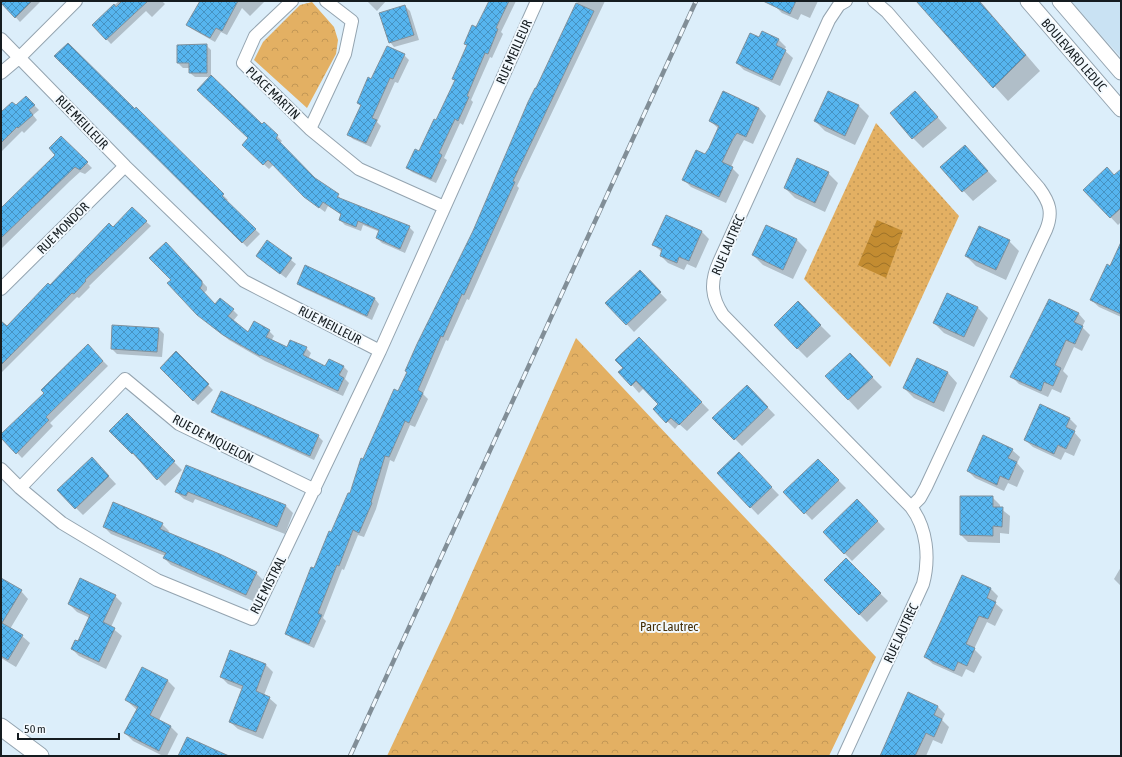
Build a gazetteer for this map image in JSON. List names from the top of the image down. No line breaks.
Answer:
{"streets":{"street":["RUE MEILLEUR","BOULEVARD LEDUC","PLACE MARTIN","RUE MONDOR","RUE LAUTREC","RUE DE MIQUELON","RUE MISTRAL"]},"crossings":[["RUE MEILLEUR","PLACE MARTIN"],["RUE MEILLEUR","RUE MONDOR"],["RUE MEILLEUR","RUE MISTRAL"],["RUE DE MIQUELON","RUE MISTRAL"]],"parks":["Parc Lautrec"],"scale_bar":"50 m"}
